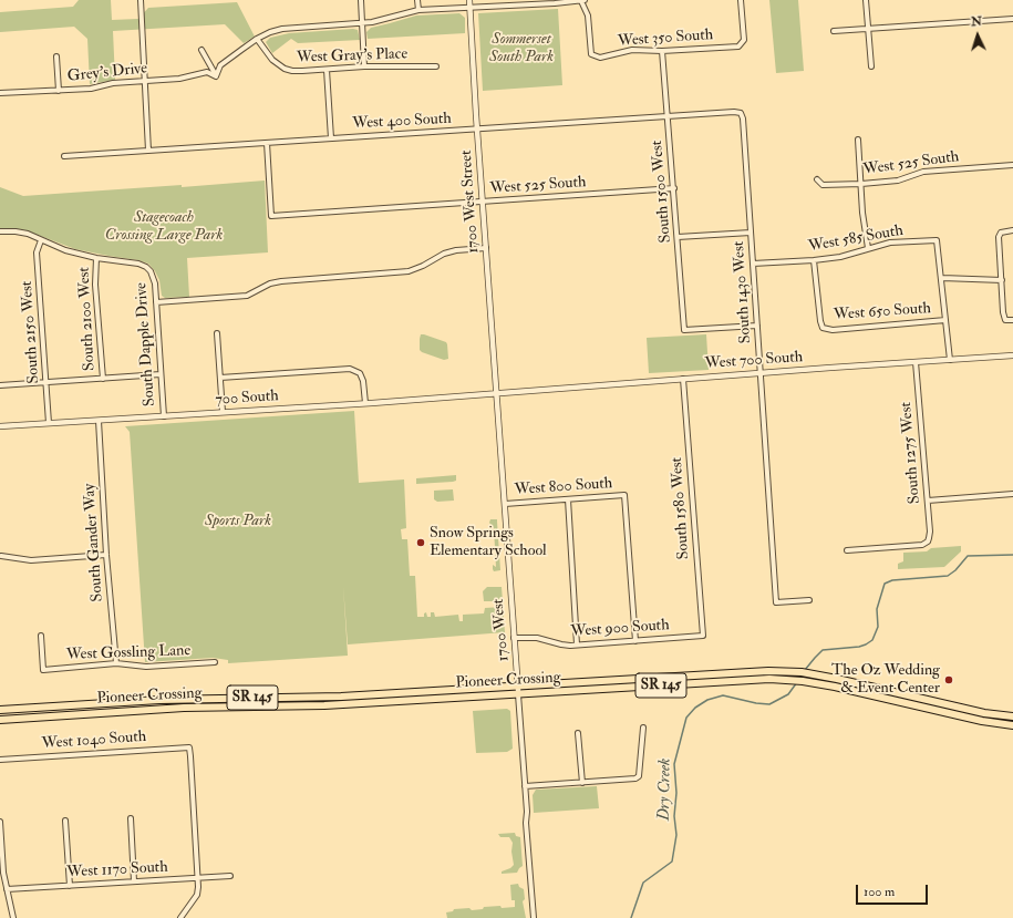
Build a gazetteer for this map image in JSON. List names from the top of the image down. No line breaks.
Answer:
{"streets":{"highway":["Pioneer Crossing","SR 145"],"street":["West 350 South","West Gray's Place","Grey's Drive","West 400 South","West 525 South","South 1500 West","1700 West Street","West 585 South","South 1430 West","West 650 South","South 2100 West","South 2150 West","South Dapple Drive","West 700 South","700 South","South 1275 West","West 800 South","South 1580 West","South Gander Way","West 900 South","1700 West","West Gossling Lane","West 1040 South","West 1170 South"]},"crossings":[["West 350 South","South 1500 West"],["West 400 South","West 525 South"],["West 400 South","South 1500 West"],["West 400 South","1700 West Street"],["West 400 South","South 1430 West"],["West 525 South","South 1500 West"],["West 525 South","1700 West Street"],["South 1500 West","South 1430 West"],["1700 West Street","West 700 South"],["1700 West Street","700 South"],["1700 West Street","1700 West"],["West 585 South","South 1430 West"],["West 585 South","West 650 South"],["South 1430 West","West 700 South"],["South 2100 West","South Dapple Drive"],["South 2150 West","700 South"],["South Dapple Drive","700 South"],["West 700 South","700 South"],["West 700 South","South 1275 West"],["West 700 South","South 1580 West"],["West 700 South","1700 West"],["700 South","South Gander Way"],["700 South","1700 West"],["West 800 South","West 900 South"],["West 800 South","1700 West"],["South 1580 West","West 900 South"],["South Gander Way","West Gossling Lane"],["West 900 South","1700 West"],["1700 West","Pioneer Crossing"],["West 1040 South","West 1170 South"]],"water":["Dry Creek"],"parks":["Sommerset South Park","Stagecoach Crossing Large Park","Sports Park"],"places":["Snow Springs Elementary School","The Oz Wedding & Event Center"],"scale_bar":"100 m","north":"top"}
